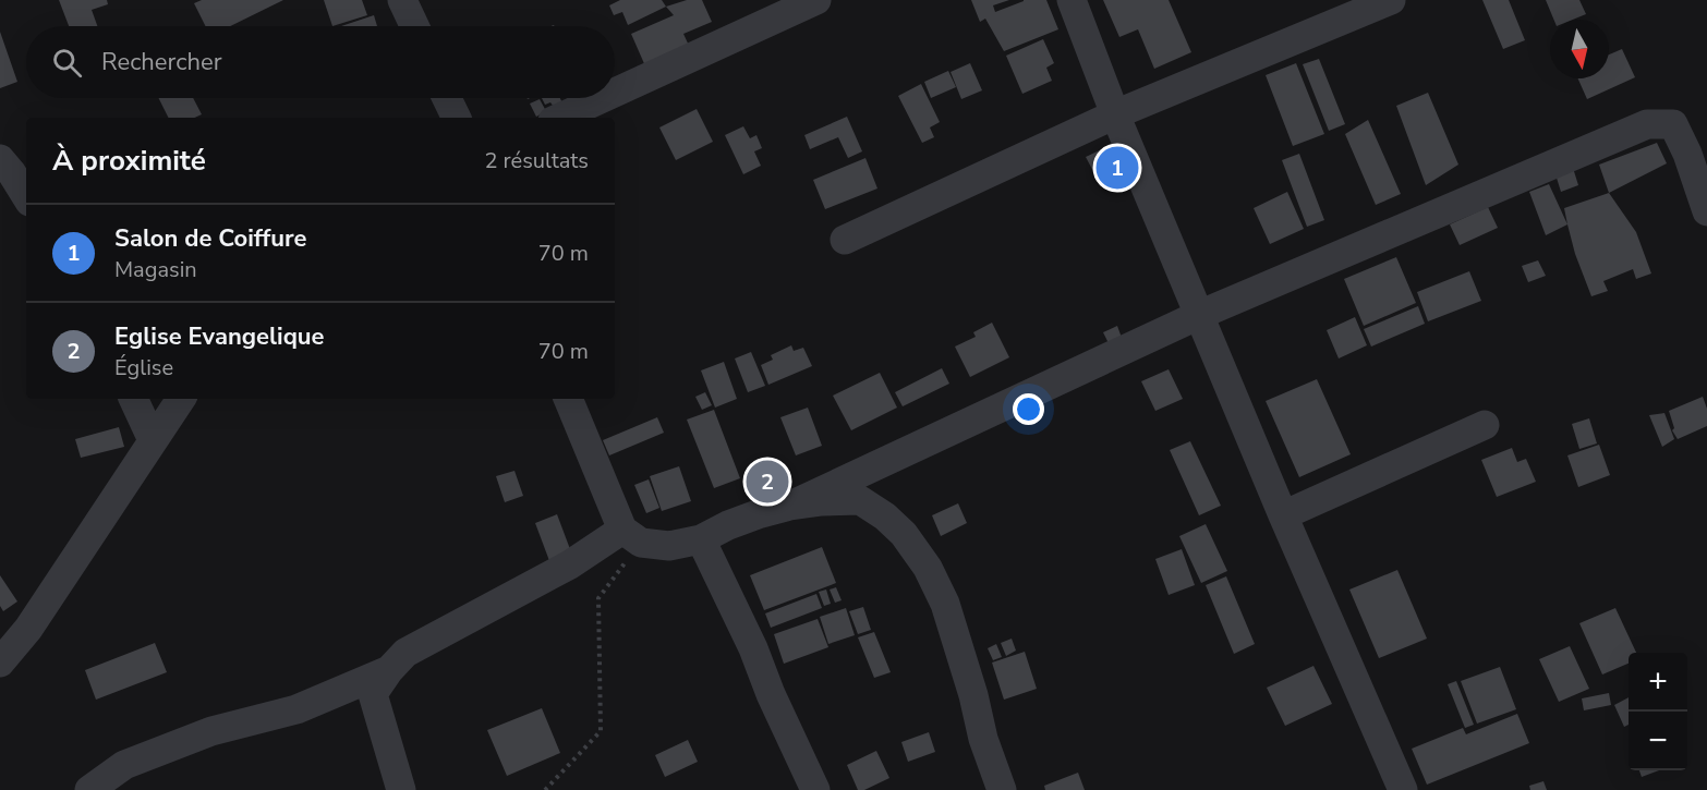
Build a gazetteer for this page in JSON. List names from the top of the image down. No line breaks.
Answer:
{"north":"bottom","page":{"search":"Rechercher","heading":["À proximité","2 résultats"],"pins":["1","2"],"list":[{"mark":"1","name":"Salon de Coiffure","note":"Magasin","value":"70 m"},{"mark":"2","name":"Eglise Evangelique","note":"Église","value":"70 m"}],"map_buttons":["+","−"]}}
